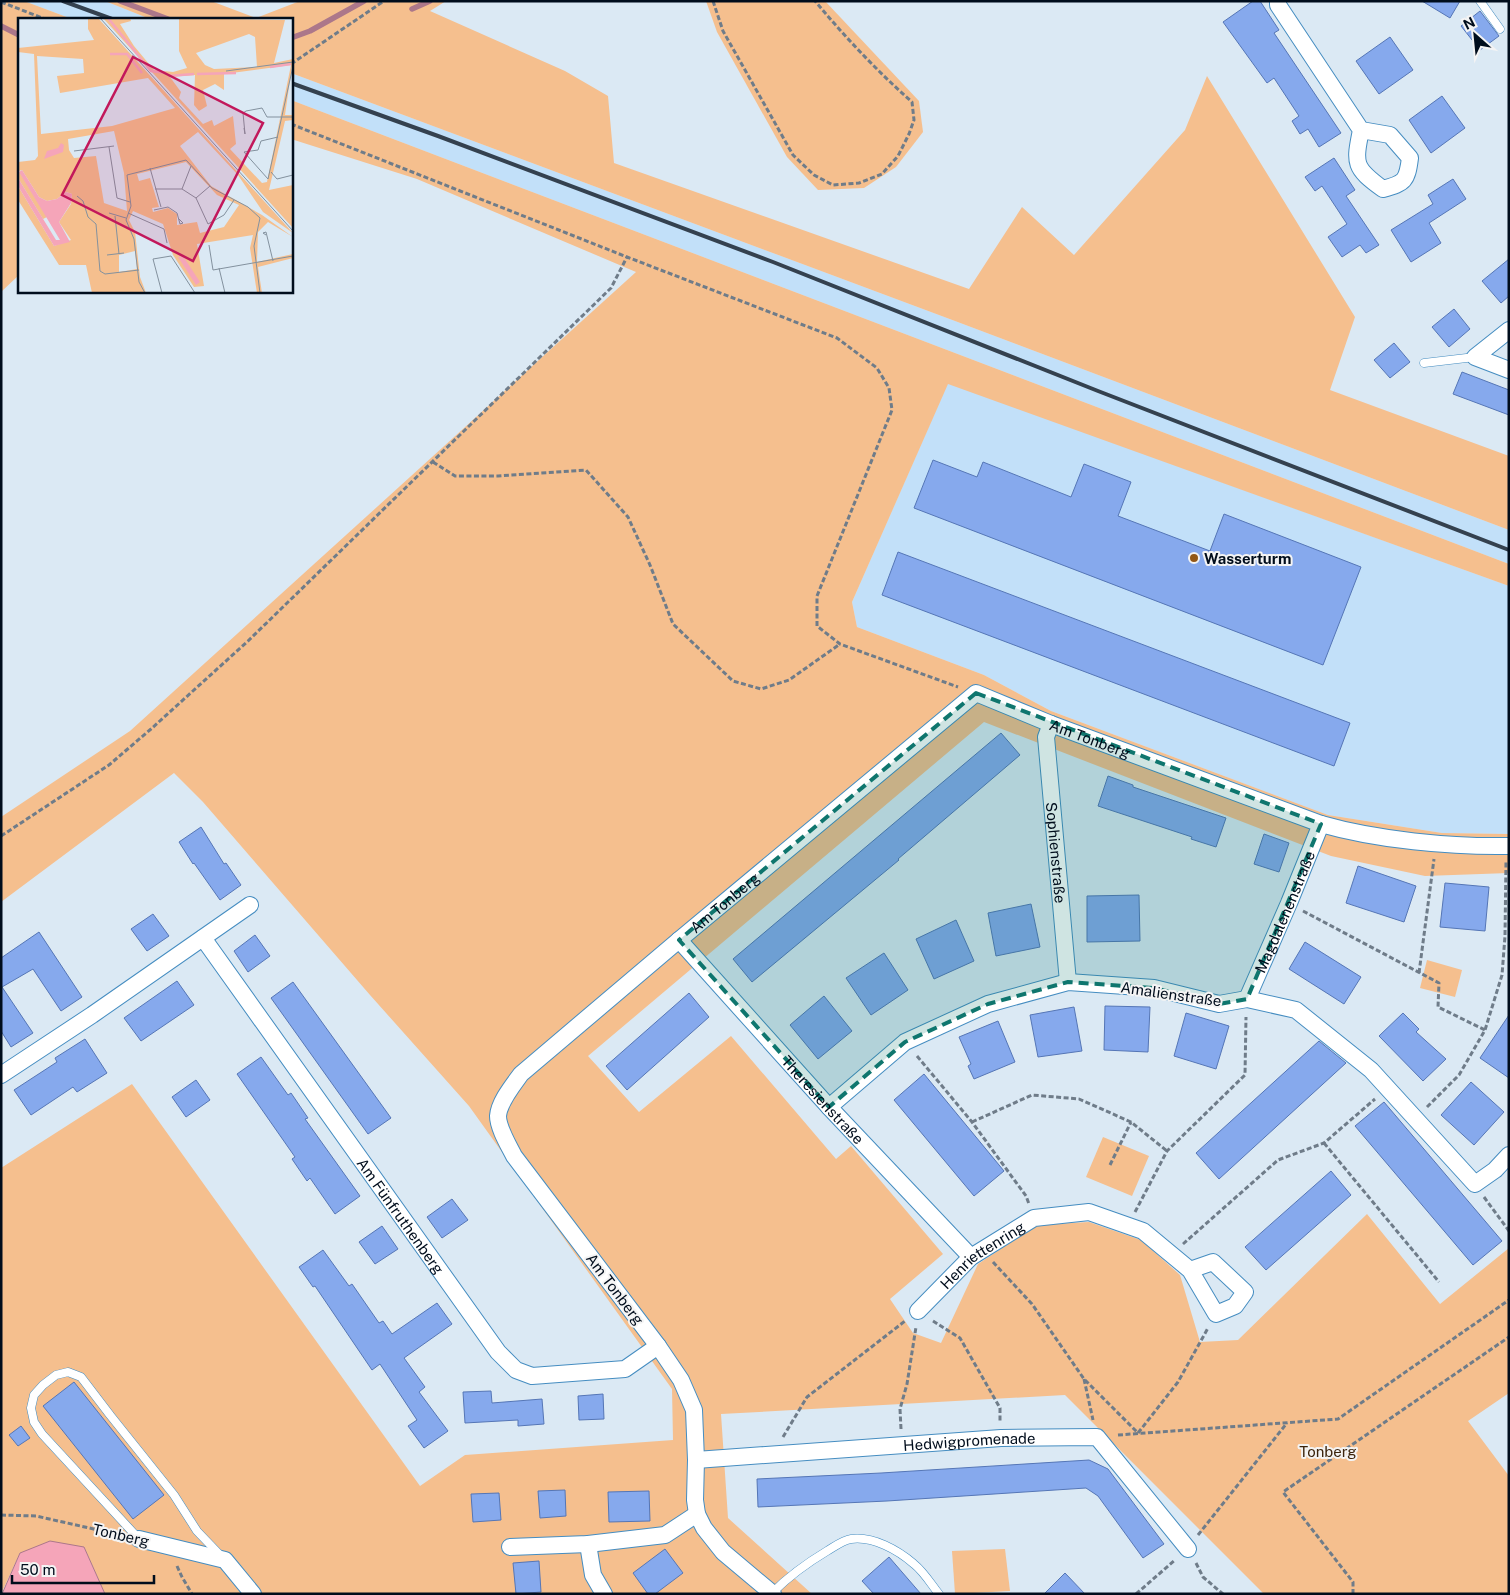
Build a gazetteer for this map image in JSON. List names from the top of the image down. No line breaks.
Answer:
{"streets":{"street":["Am Tonberg","Sophienstraße","Magdalenenstraße","Amalienstraße","Theresienstraße","Am Fünfruthenberg","Henriettenring","Hedwigpromenade","Tonberg"]},"crossings":[["Am Tonberg","Sophienstraße"],["Am Tonberg","Magdalenenstraße"],["Am Tonberg","Theresienstraße"],["Am Tonberg","Am Fünfruthenberg"],["Am Tonberg","Hedwigpromenade"],["Sophienstraße","Amalienstraße"],["Magdalenenstraße","Amalienstraße"],["Amalienstraße","Theresienstraße"],["Theresienstraße","Henriettenring"]],"parks":["Tonberg"],"places":["Wasserturm"],"scale_bar":"50 m","north":"top left"}
